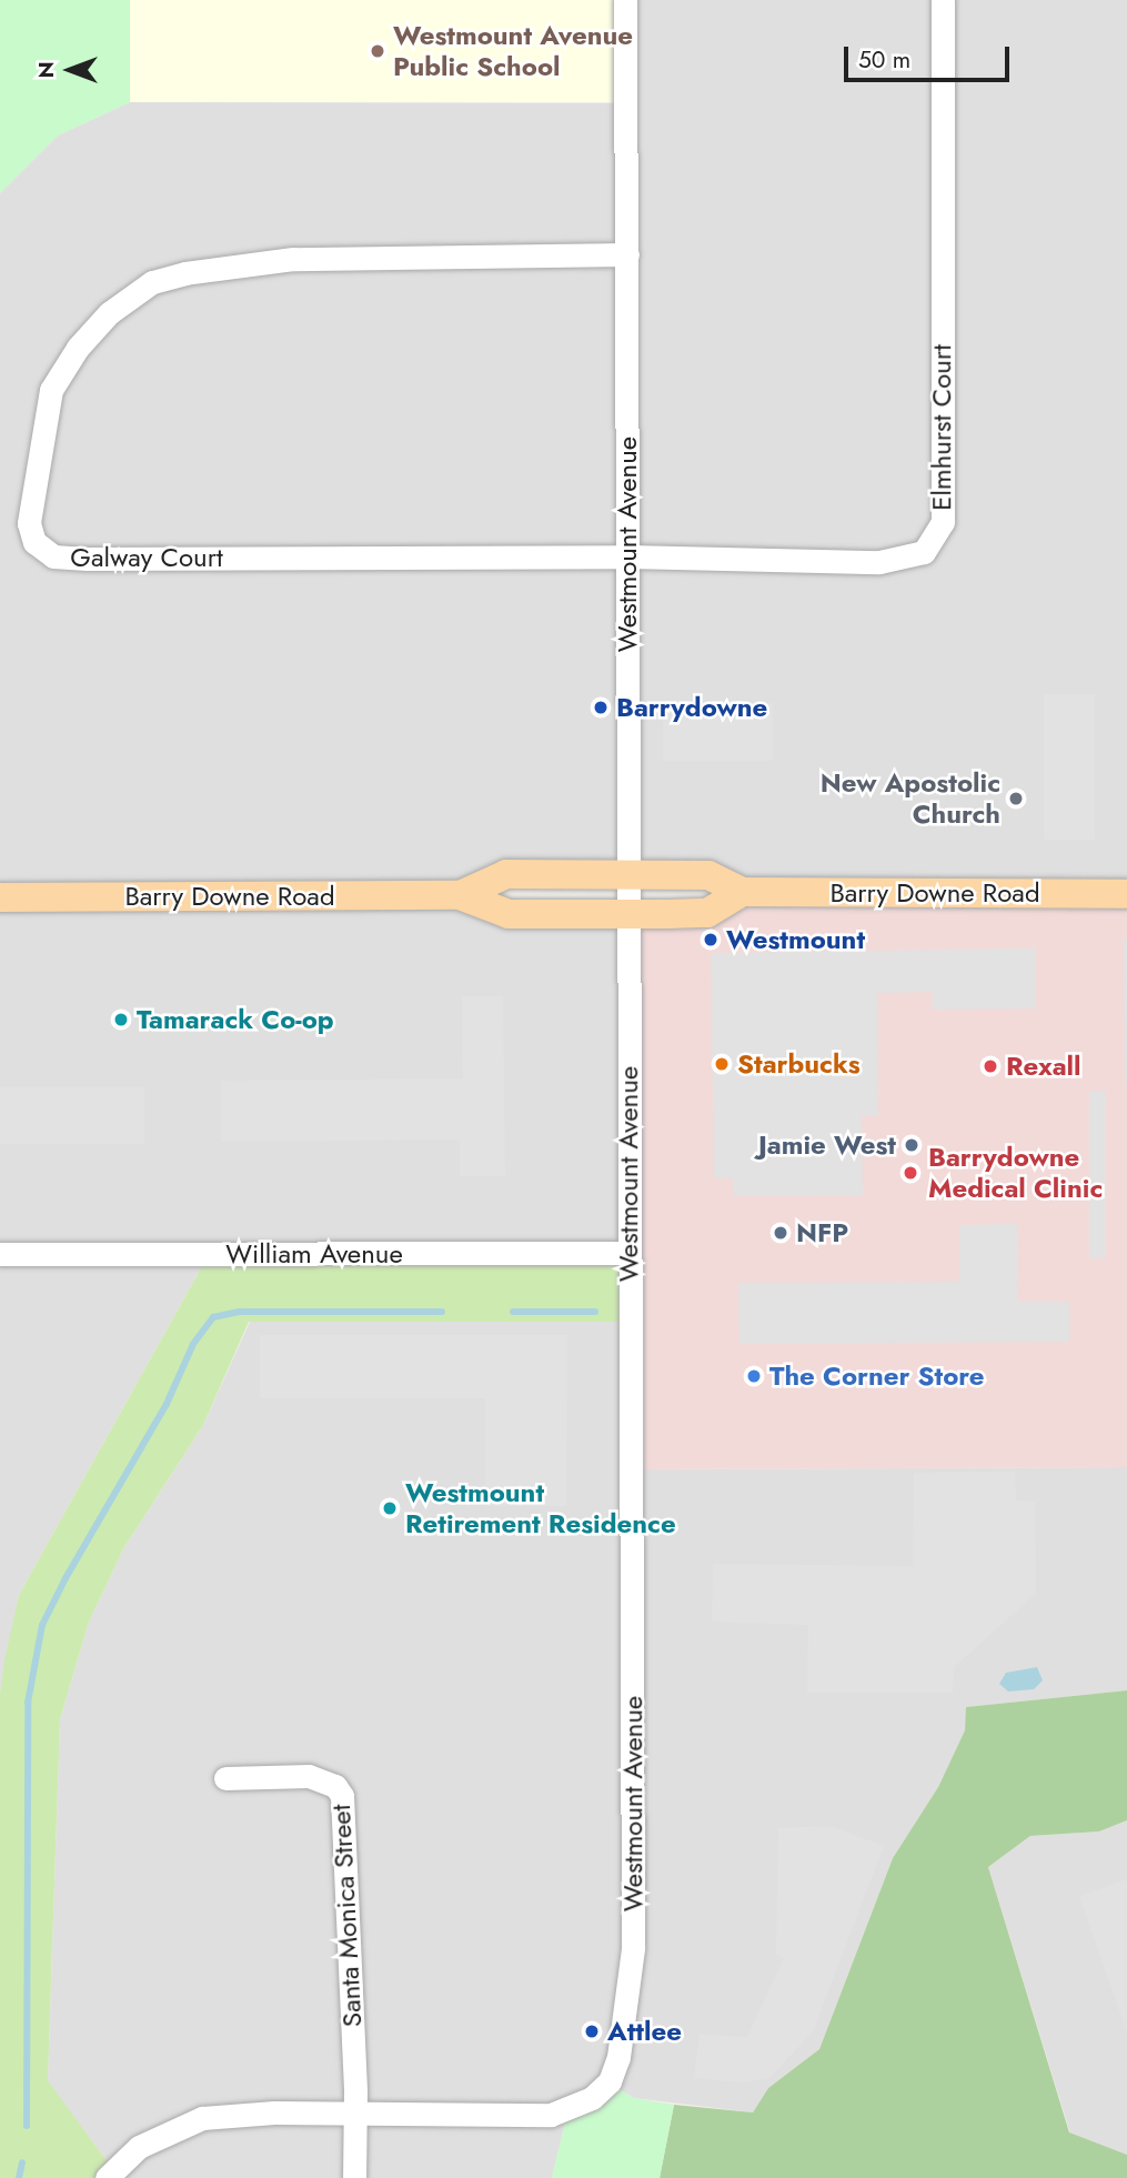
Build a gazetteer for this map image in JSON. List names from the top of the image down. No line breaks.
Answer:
{"streets":{"main road":["Barry Downe Road"],"street":["Elmhurst Court","Westmount Avenue","Galway Court","William Avenue","Santa Monica Street"]},"crossings":[["Elmhurst Court","Westmount Avenue"],["Elmhurst Court","Galway Court"],["Westmount Avenue","Galway Court"],["Westmount Avenue","Barry Downe Road"],["Westmount Avenue","William Avenue"],["Westmount Avenue","Santa Monica Street"]],"places":["Westmount Avenue Public School","Barrydowne","New Apostolic Church","Westmount","Tamarack Co-op","Starbucks","Rexall","Jamie West","Barrydowne Medical Clinic","NFP","The Corner Store","Westmount Retirement Residence","Attlee"],"scale_bar":"50 m","north":"left"}
